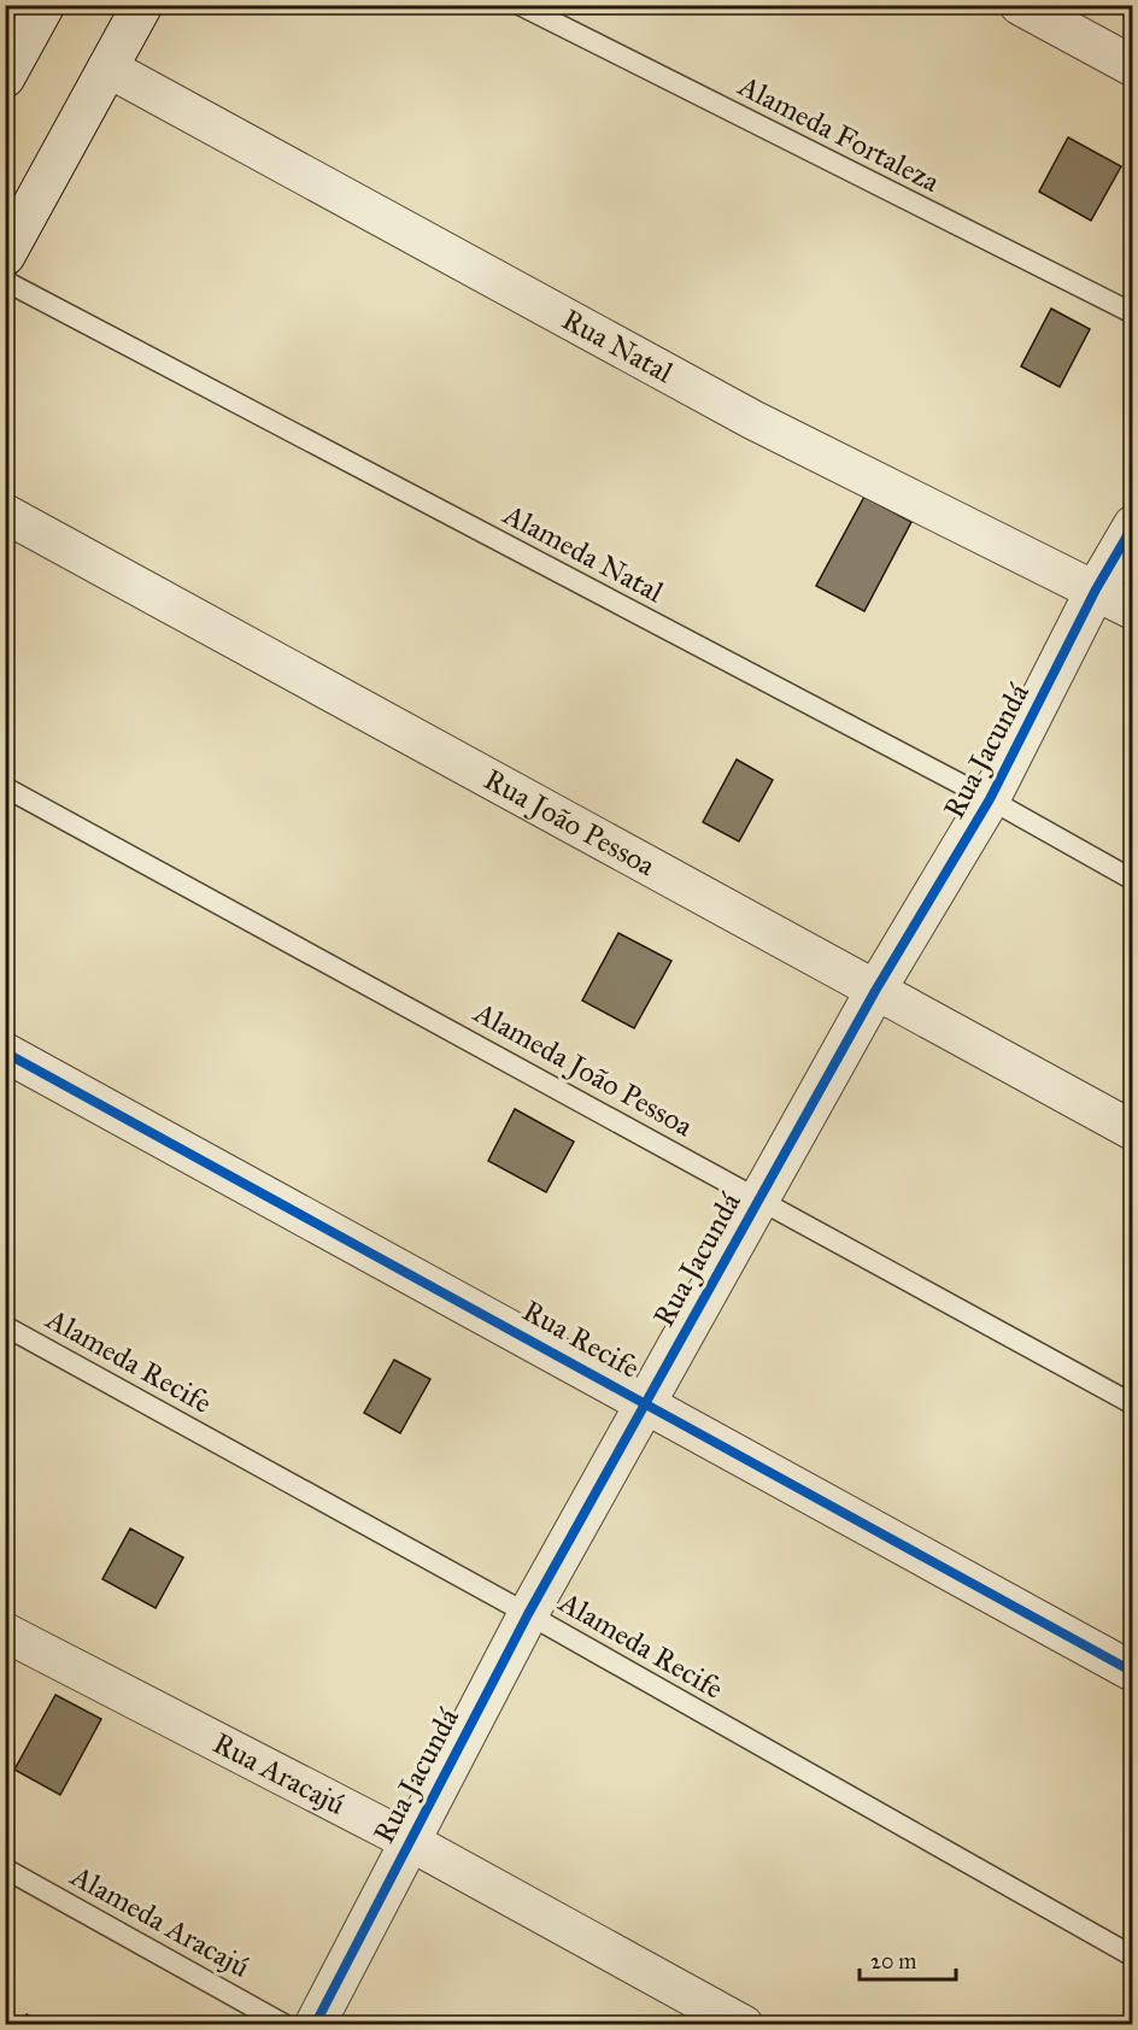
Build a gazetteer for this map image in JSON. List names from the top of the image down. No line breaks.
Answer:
{"streets":{"street":["Rua Natal","Rua Jacundá","Rua João Pessoa","Rua Recife","Rua Aracajú"],"lane":["Alameda Fortaleza","Alameda Natal","Alameda João Pessoa","Alameda Recife","Alameda Aracajú"]},"crossings":[["Rua Natal","Rua Jacundá"],["Alameda Natal","Rua Jacundá"],["Rua Jacundá","Rua João Pessoa"],["Rua Jacundá","Alameda João Pessoa"],["Rua Jacundá","Rua Recife"],["Rua Jacundá","Alameda Recife"],["Rua Jacundá","Rua Aracajú"]],"scale_bar":"20 m"}
